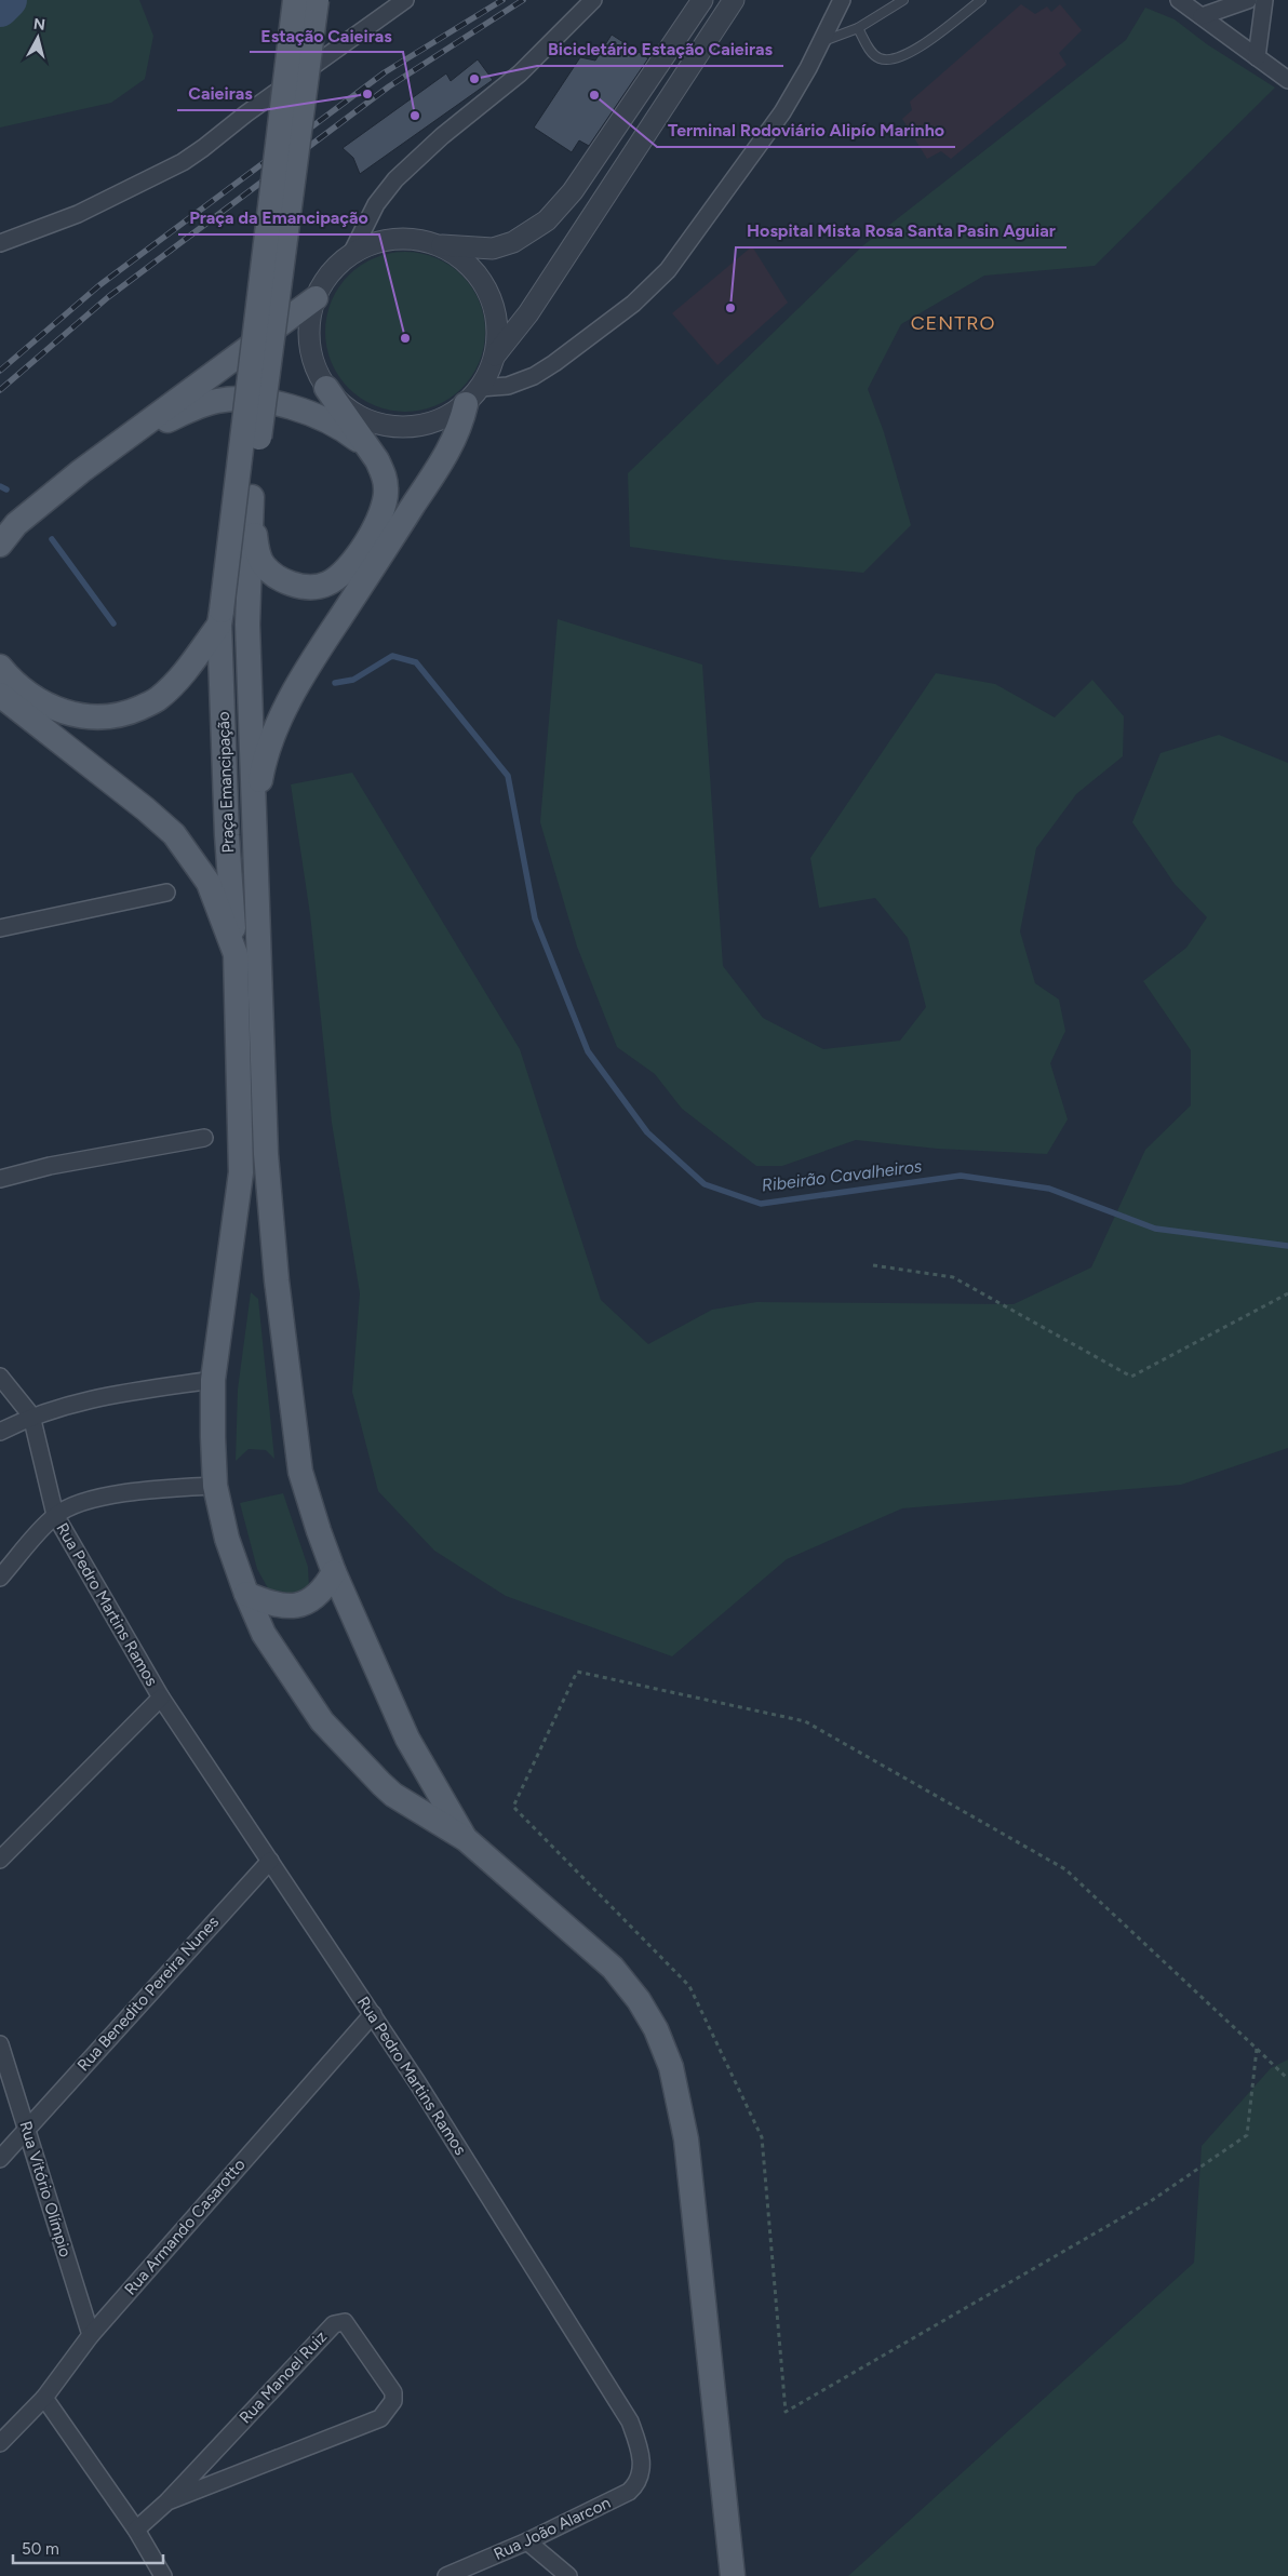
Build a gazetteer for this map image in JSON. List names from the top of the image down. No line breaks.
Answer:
{"streets":{"main road":["Praça Emancipação"],"street":["Rua Pedro Martins Ramos","Rua Benedito Pereira Nunes","Rua Vitório Olímpio","Rua Armando Casarotto","Rua Manoel Ruiz","Rua João Alarcon"]},"crossings":[["Rua Pedro Martins Ramos","Rua Benedito Pereira Nunes"],["Rua Pedro Martins Ramos","Rua Armando Casarotto"],["Rua Pedro Martins Ramos","Rua João Alarcon"],["Rua Benedito Pereira Nunes","Rua Vitório Olímpio"],["Rua Vitório Olímpio","Rua Armando Casarotto"]],"districts":["CENTRO"],"water":["Ribeirão Cavalheiros"],"places":["Bicicletário Estação Caieiras","Caieiras","Terminal Rodoviário Alipío Marinho","Estação Caieiras","Hospital Mista Rosa Santa Pasin Aguiar","Praça da Emancipação"],"scale_bar":"50 m","north":"top"}
